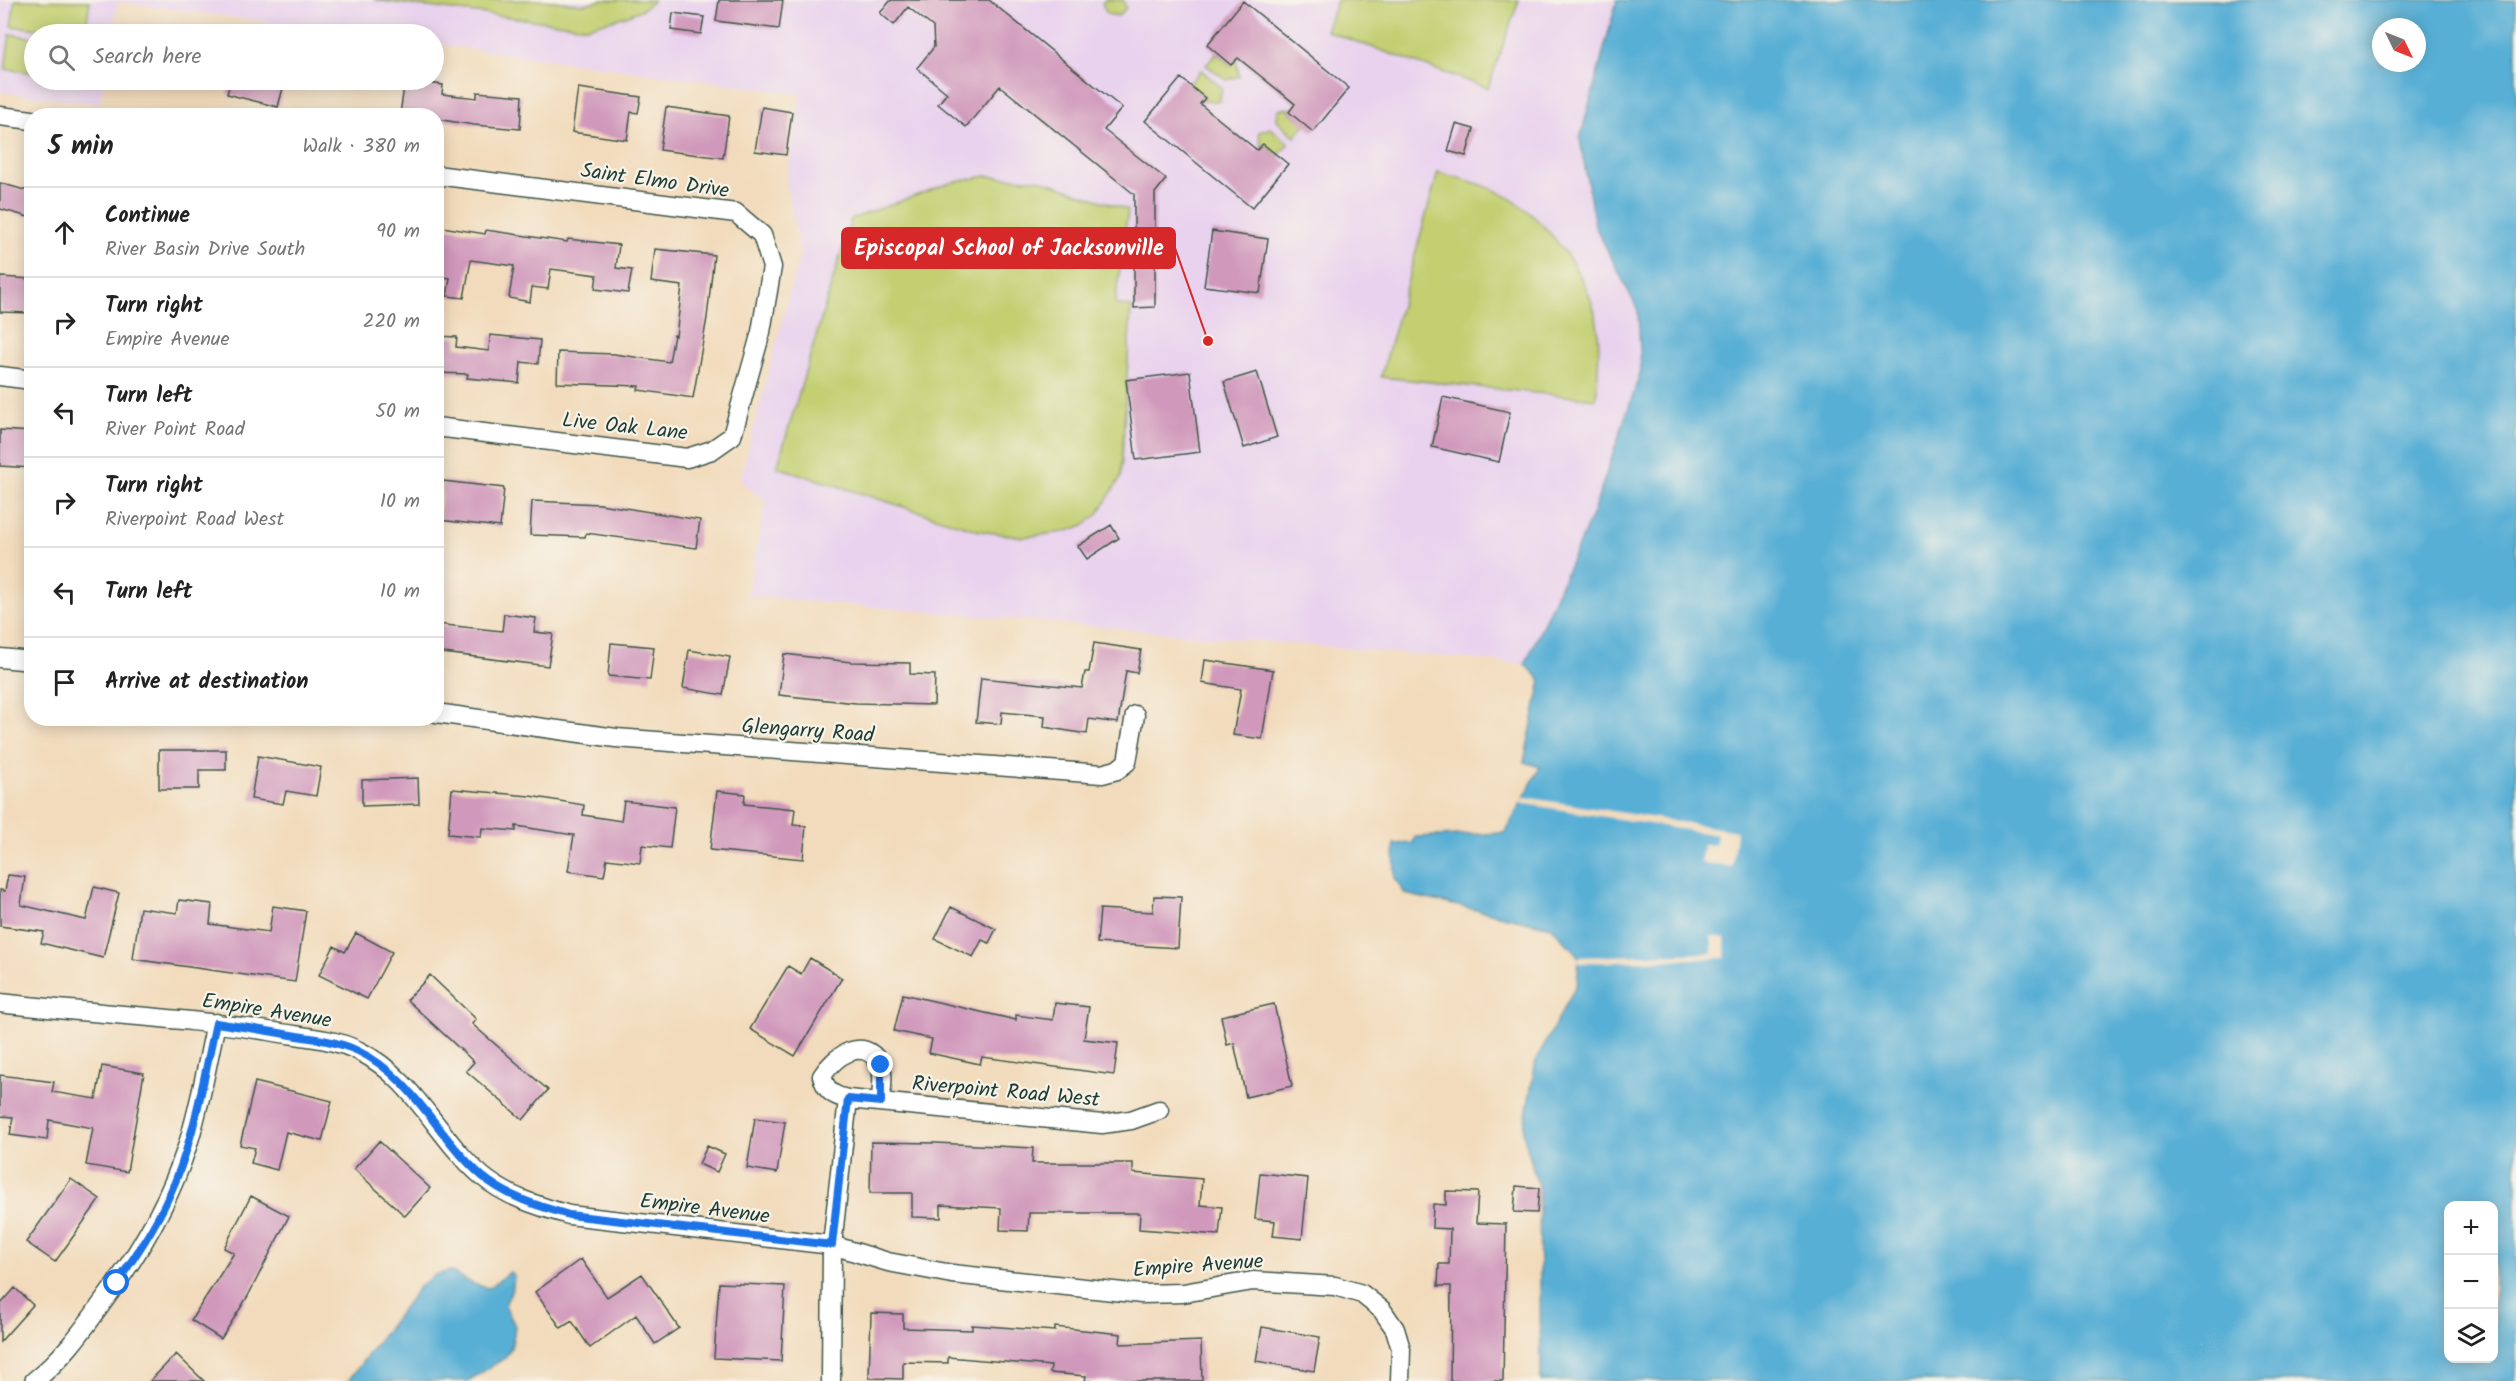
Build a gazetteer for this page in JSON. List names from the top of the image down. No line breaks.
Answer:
{"streets":{"street":["Saint Elmo Drive","Live Oak Lane","Glengarry Road","Empire Avenue","Riverpoint Road West"]},"crossings":[["Saint Elmo Drive","Live Oak Lane"]],"places":["Episcopal School of Jacksonville"],"north":"bottom right","page":{"search":"Search here","heading":["5 min","Walk · 380 m"],"list":[["Continue","River Basin Drive South","90 m"],["Turn right","Empire Avenue","220 m"],["Turn left","River Point Road","50 m"],["Turn right","Riverpoint Road West","10 m"],["Turn left","10 m"],"Arrive at destination"],"map_buttons":["+","−"]}}
